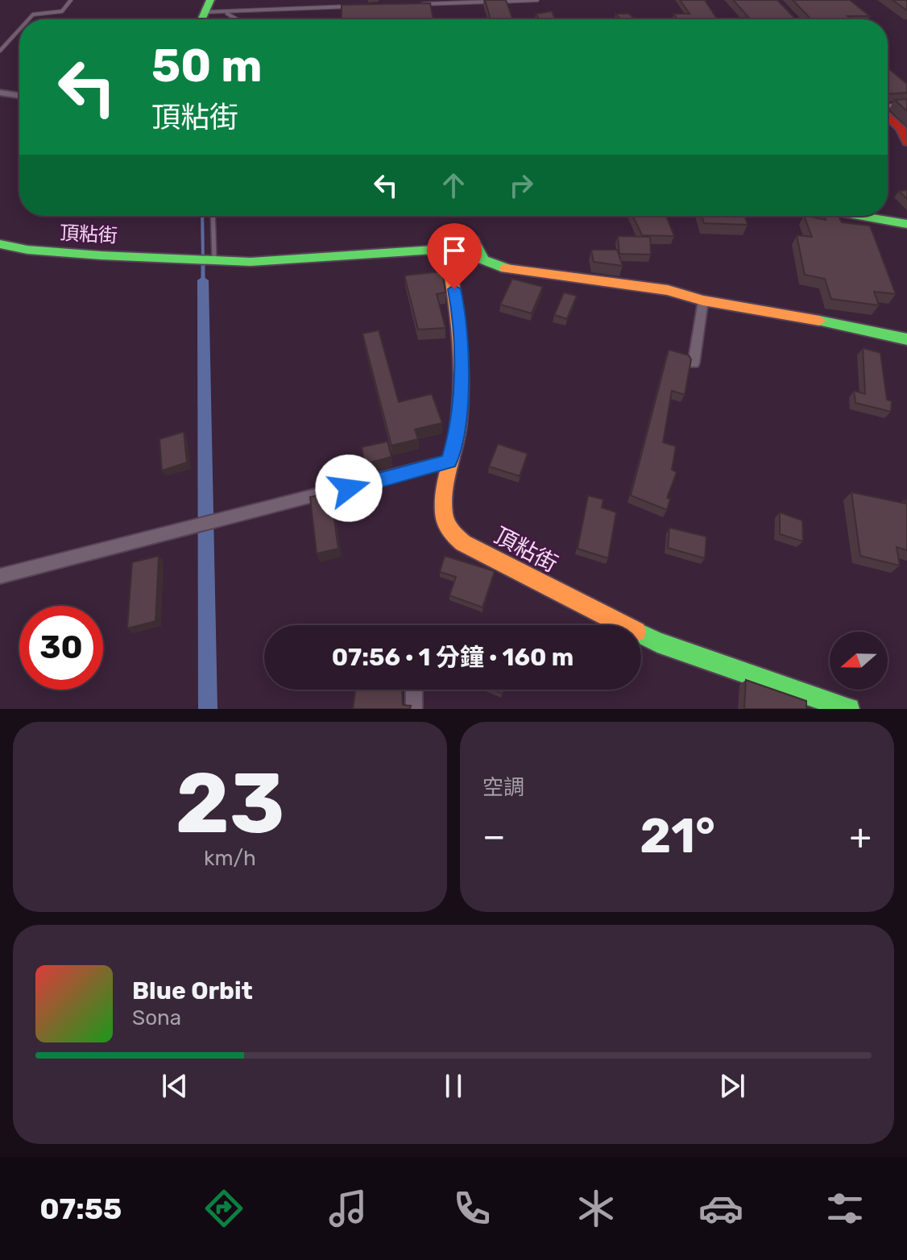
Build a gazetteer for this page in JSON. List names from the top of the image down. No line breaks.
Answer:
{"streets":{"street":["頂粘街"]},"north":"left","page":{"turn":["50 m","頂粘街"],"limit":"30","trip":"07:56 · 1 分鐘 · 160 m","tile":[["23","km/h"],"空調"],"heat":["−","21°","+"],"song":["Blue Orbit","Sona"],"tabs":"07:55"}}
